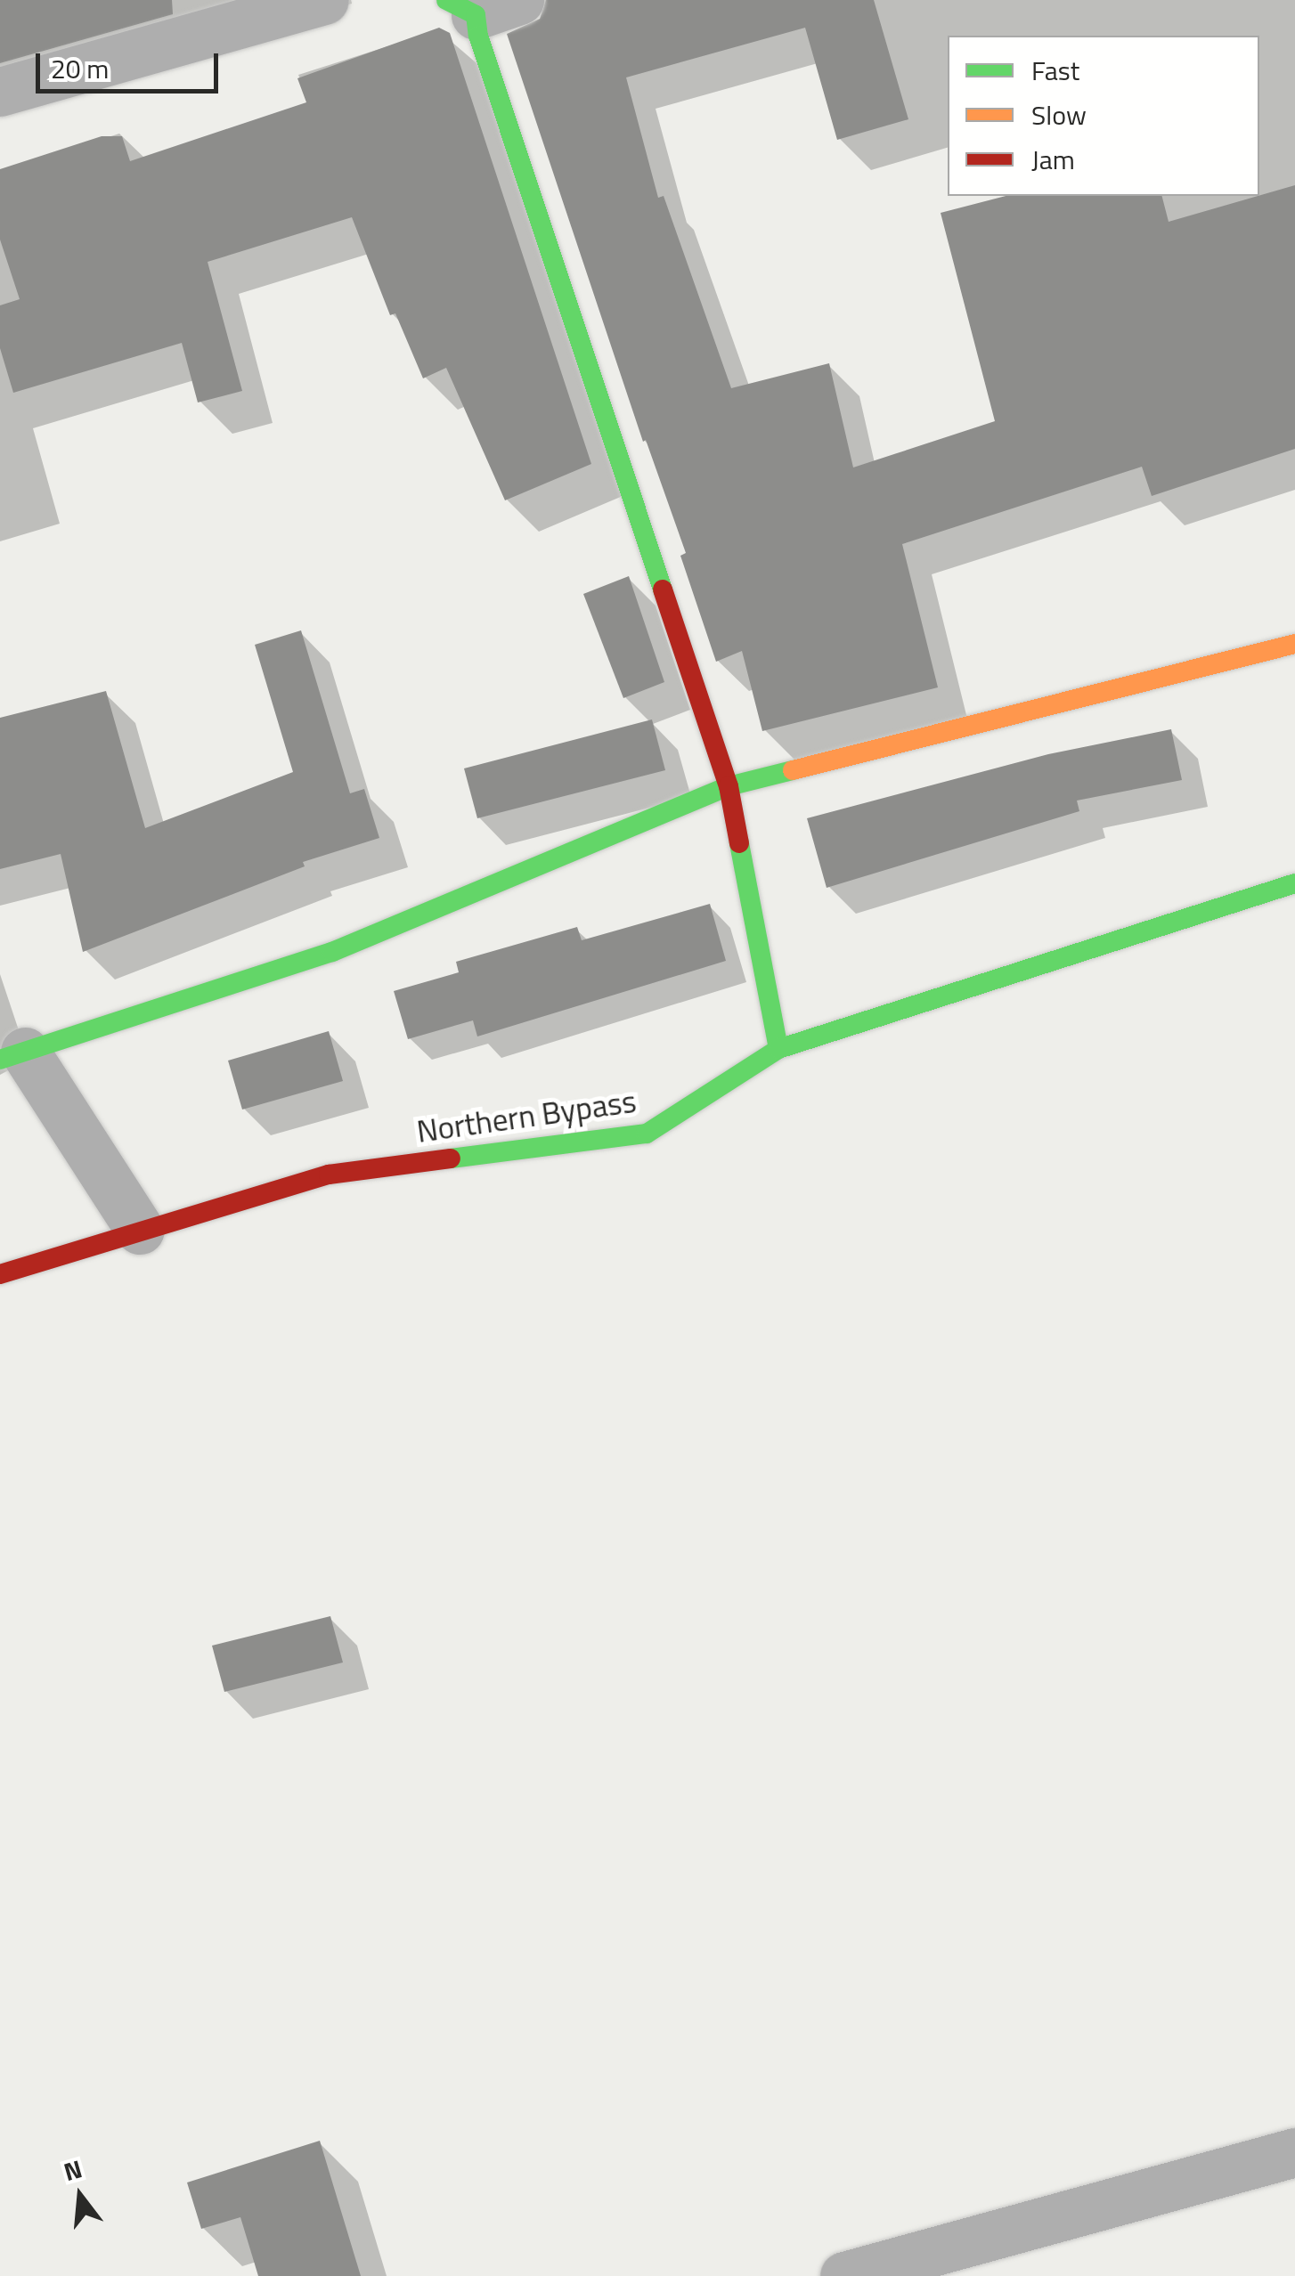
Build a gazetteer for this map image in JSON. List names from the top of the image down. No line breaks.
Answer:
{"streets":{"street":["Northern Bypass"]},"legend":["Fast","Slow","Jam"],"scale_bar":"20 m","north":"top"}
